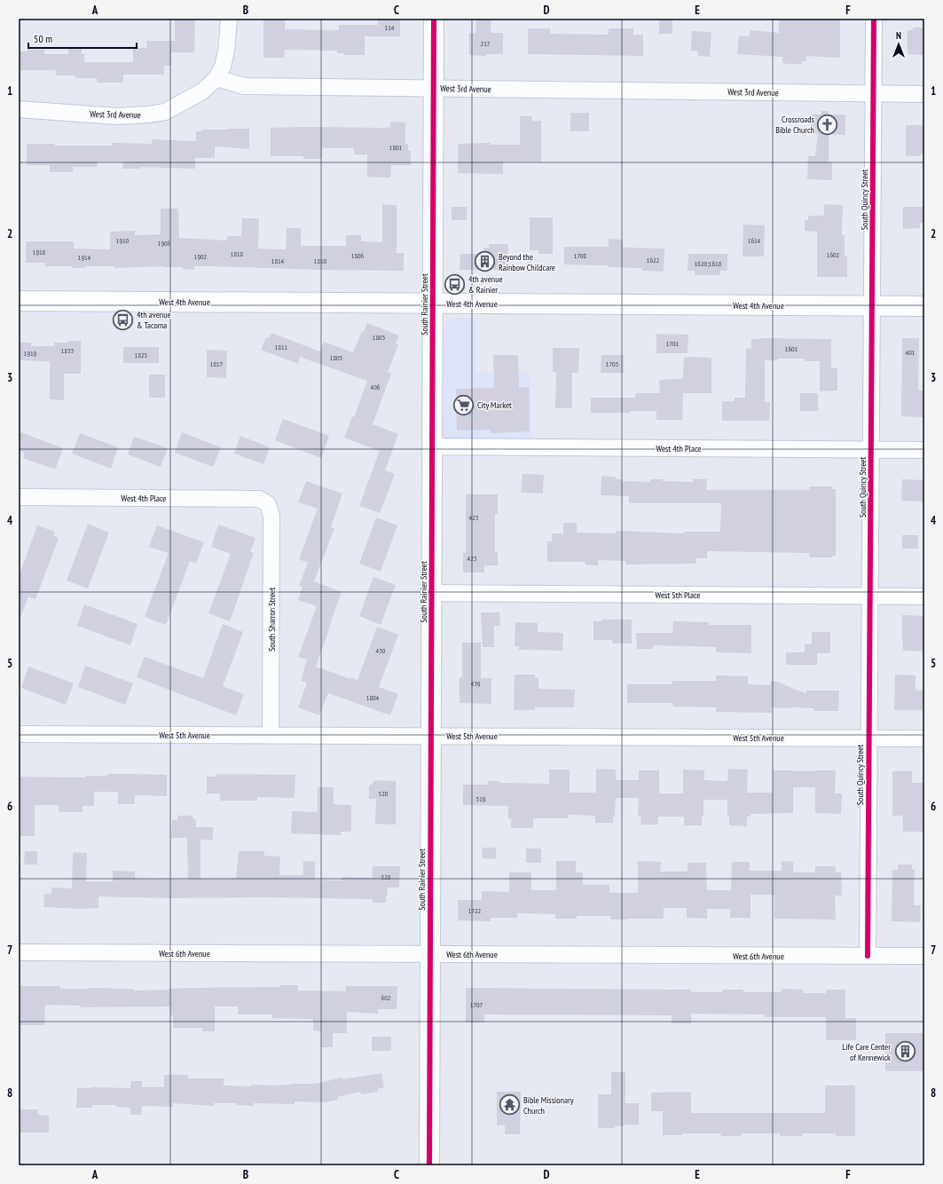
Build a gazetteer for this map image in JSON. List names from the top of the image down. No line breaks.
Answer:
{"streets":{"street":["West 3rd Avenue","South Quincy Street","West 4th Avenue","South Rainier Street","West 4th Place","West 5th Place","South Sharron Street","West 5th Avenue","West 6th Avenue"]},"crossings":[["West 3rd Avenue","South Quincy Street"],["West 3rd Avenue","South Rainier Street"],["South Quincy Street","West 4th Avenue"],["South Quincy Street","West 4th Place"],["South Quincy Street","West 5th Place"],["South Quincy Street","West 5th Avenue"],["South Quincy Street","West 6th Avenue"],["West 4th Avenue","South Rainier Street"],["South Rainier Street","West 4th Place"],["South Rainier Street","West 5th Place"],["South Rainier Street","West 5th Avenue"],["South Rainier Street","West 6th Avenue"],["West 4th Place","South Sharron Street"],["South Sharron Street","West 5th Avenue"]],"places":{"church":["Crossroads Bible Church"],"building":["Beyond the Rainbow Childcare","Life Care Center of Kennewick"],"bus stop":["4th avenue & Rainier","4th avenue & Tacoma"],"supermarket":["City Market"],"temple":["Bible Missionary Church"]},"house_numbers":["114","217","1801","1910","1614","1906","1918","1818","1602","1806","1708","1902","1914","1622","1814","1810","1620;1618","1803","1701","1811","1601","1833","401","1919","1825","1805","1817","1703","406","423","423","430","439","1804","520","519","528","1722","602","1707"],"scale_bar":"50 m","north":"top","grid":{"columns":["A","B","C","D","E","F"],"rows":["1","2","3","4","5","6","7","8"]}}
